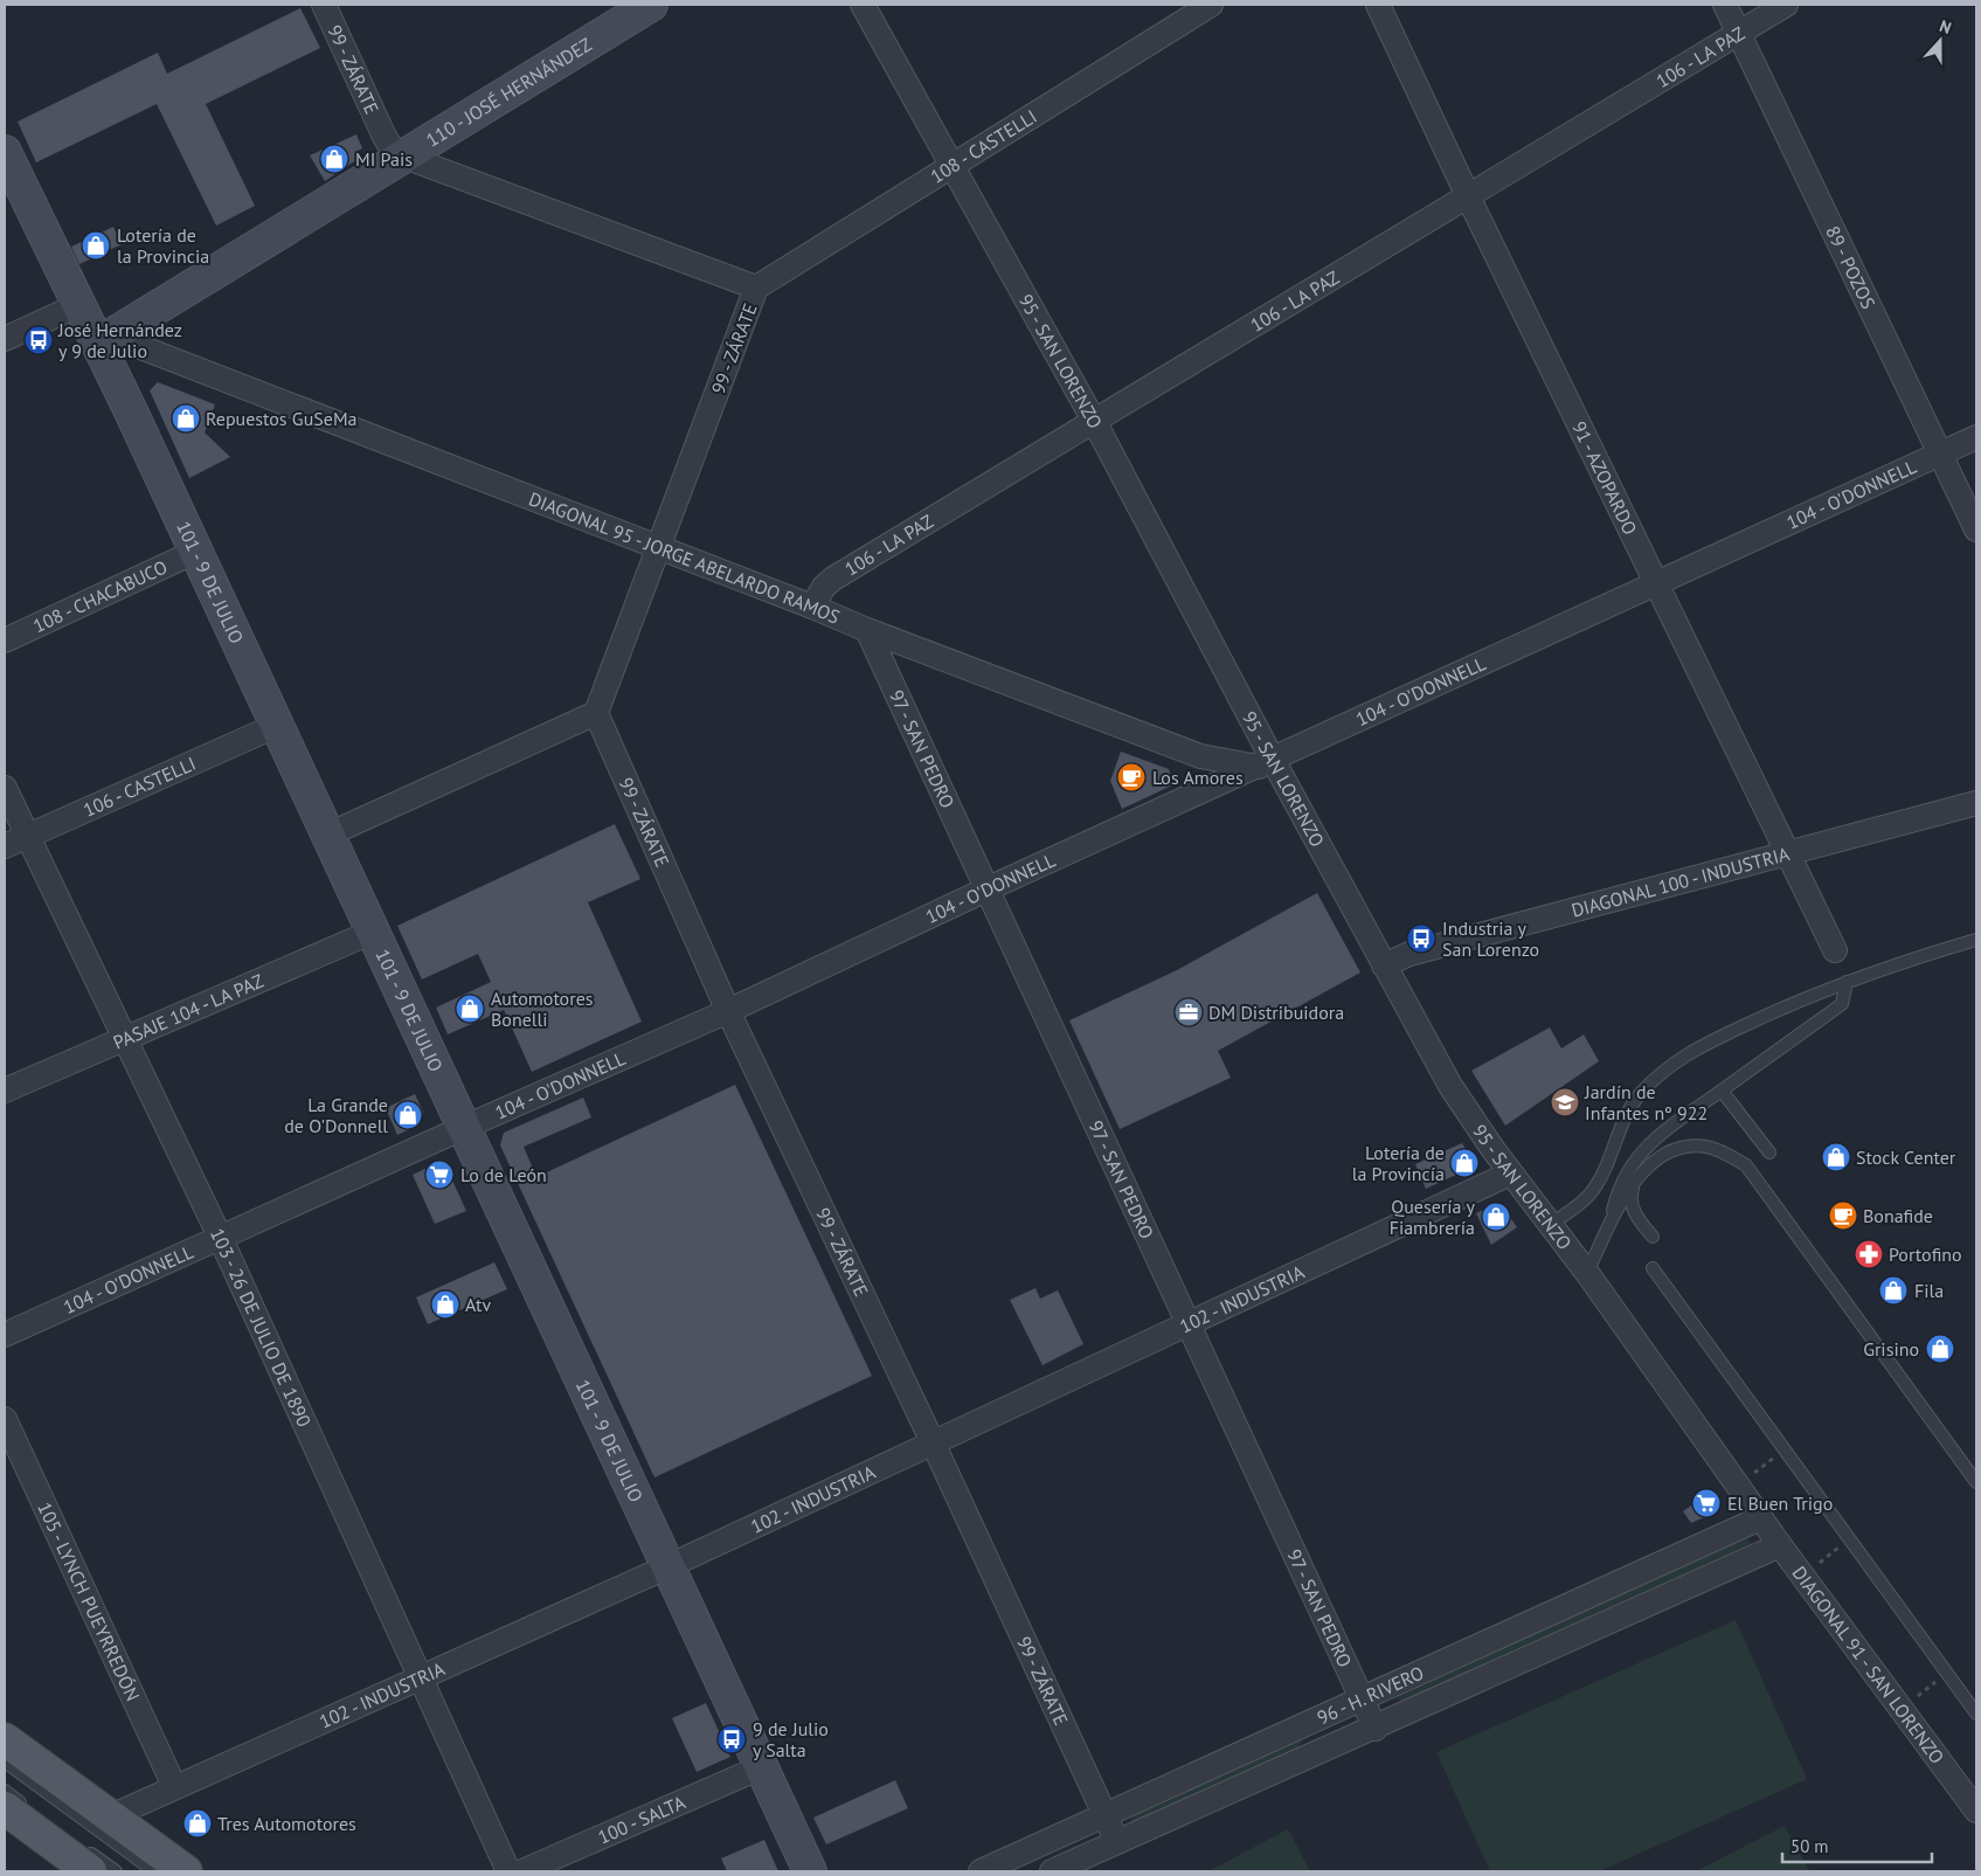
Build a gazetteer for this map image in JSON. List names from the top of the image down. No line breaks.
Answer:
{"streets":{"street":["106 - LA PAZ","99 - ZÁRATE","110 - JOSÉ HERNÁNDEZ","108 - CASTELLI","89 - POZOS","95 - SAN LORENZO","91 - AZOPARDO","104 - O'DONNELL","DIAGONAL 95 - JORGE ABELARDO RAMOS","101 - 9 DE JULIO","108 - CHACABUCO","97 - SAN PEDRO","106 - CASTELLI","DIAGONAL 100 - INDUSTRIA","PASAJE 104 - LA PAZ","102 - INDUSTRIA","103 - 26 DE JULIO DE 1890","105 - LYNCH PUEYRREDÓN","DIAGONAL 91 - SAN LORENZO","96 - H. RIVERO","100 - SALTA"]},"crossings":[["106 - LA PAZ","89 - POZOS"],["106 - LA PAZ","95 - SAN LORENZO"],["106 - LA PAZ","91 - AZOPARDO"],["106 - LA PAZ","DIAGONAL 95 - JORGE ABELARDO RAMOS"],["99 - ZÁRATE","110 - JOSÉ HERNÁNDEZ"],["99 - ZÁRATE","108 - CASTELLI"],["99 - ZÁRATE","104 - O'DONNELL"],["99 - ZÁRATE","DIAGONAL 95 - JORGE ABELARDO RAMOS"],["99 - ZÁRATE","102 - INDUSTRIA"],["99 - ZÁRATE","96 - H. RIVERO"],["110 - JOSÉ HERNÁNDEZ","DIAGONAL 95 - JORGE ABELARDO RAMOS"],["110 - JOSÉ HERNÁNDEZ","101 - 9 DE JULIO"],["108 - CASTELLI","95 - SAN LORENZO"],["89 - POZOS","104 - O'DONNELL"],["95 - SAN LORENZO","104 - O'DONNELL"],["95 - SAN LORENZO","DIAGONAL 95 - JORGE ABELARDO RAMOS"],["95 - SAN LORENZO","DIAGONAL 100 - INDUSTRIA"],["95 - SAN LORENZO","102 - INDUSTRIA"],["95 - SAN LORENZO","DIAGONAL 91 - SAN LORENZO"],["95 - SAN LORENZO","96 - H. RIVERO"],["91 - AZOPARDO","104 - O'DONNELL"],["91 - AZOPARDO","DIAGONAL 100 - INDUSTRIA"],["104 - O'DONNELL","DIAGONAL 95 - JORGE ABELARDO RAMOS"],["104 - O'DONNELL","101 - 9 DE JULIO"],["104 - O'DONNELL","97 - SAN PEDRO"],["104 - O'DONNELL","103 - 26 DE JULIO DE 1890"],["DIAGONAL 95 - JORGE ABELARDO RAMOS","101 - 9 DE JULIO"],["DIAGONAL 95 - JORGE ABELARDO RAMOS","97 - SAN PEDRO"],["101 - 9 DE JULIO","108 - CHACABUCO"],["101 - 9 DE JULIO","106 - CASTELLI"],["101 - 9 DE JULIO","PASAJE 104 - LA PAZ"],["101 - 9 DE JULIO","102 - INDUSTRIA"],["101 - 9 DE JULIO","100 - SALTA"],["97 - SAN PEDRO","102 - INDUSTRIA"],["97 - SAN PEDRO","96 - H. RIVERO"],["106 - CASTELLI","103 - 26 DE JULIO DE 1890"],["PASAJE 104 - LA PAZ","103 - 26 DE JULIO DE 1890"],["102 - INDUSTRIA","103 - 26 DE JULIO DE 1890"],["102 - INDUSTRIA","105 - LYNCH PUEYRREDÓN"],["DIAGONAL 91 - SAN LORENZO","96 - H. RIVERO"]],"places":{"shop":["MI Pais","Lotería de la Provincia","Repuestos GuSeMa","Automotores Bonelli","La Grande de O'Donnell","Stock Center","Lotería de la Provincía","Quesería y Fiambrería","Fila","Atv","Grisino","Tres Automotores"],"bus stop":["José Hernández y 9 de Julio","Industria y San Lorenzo","9 de Julio y Salta"],"cafe":["Los Amores","Bonafide"],"office":["DM Distribuidora"],"school or university":["Jardín de Infantes nº 922"],"supermarket":["Lo de León","El Buen Trigo"],"pharmacy":["Portofino"]},"scale_bar":"50 m","north":"top"}
